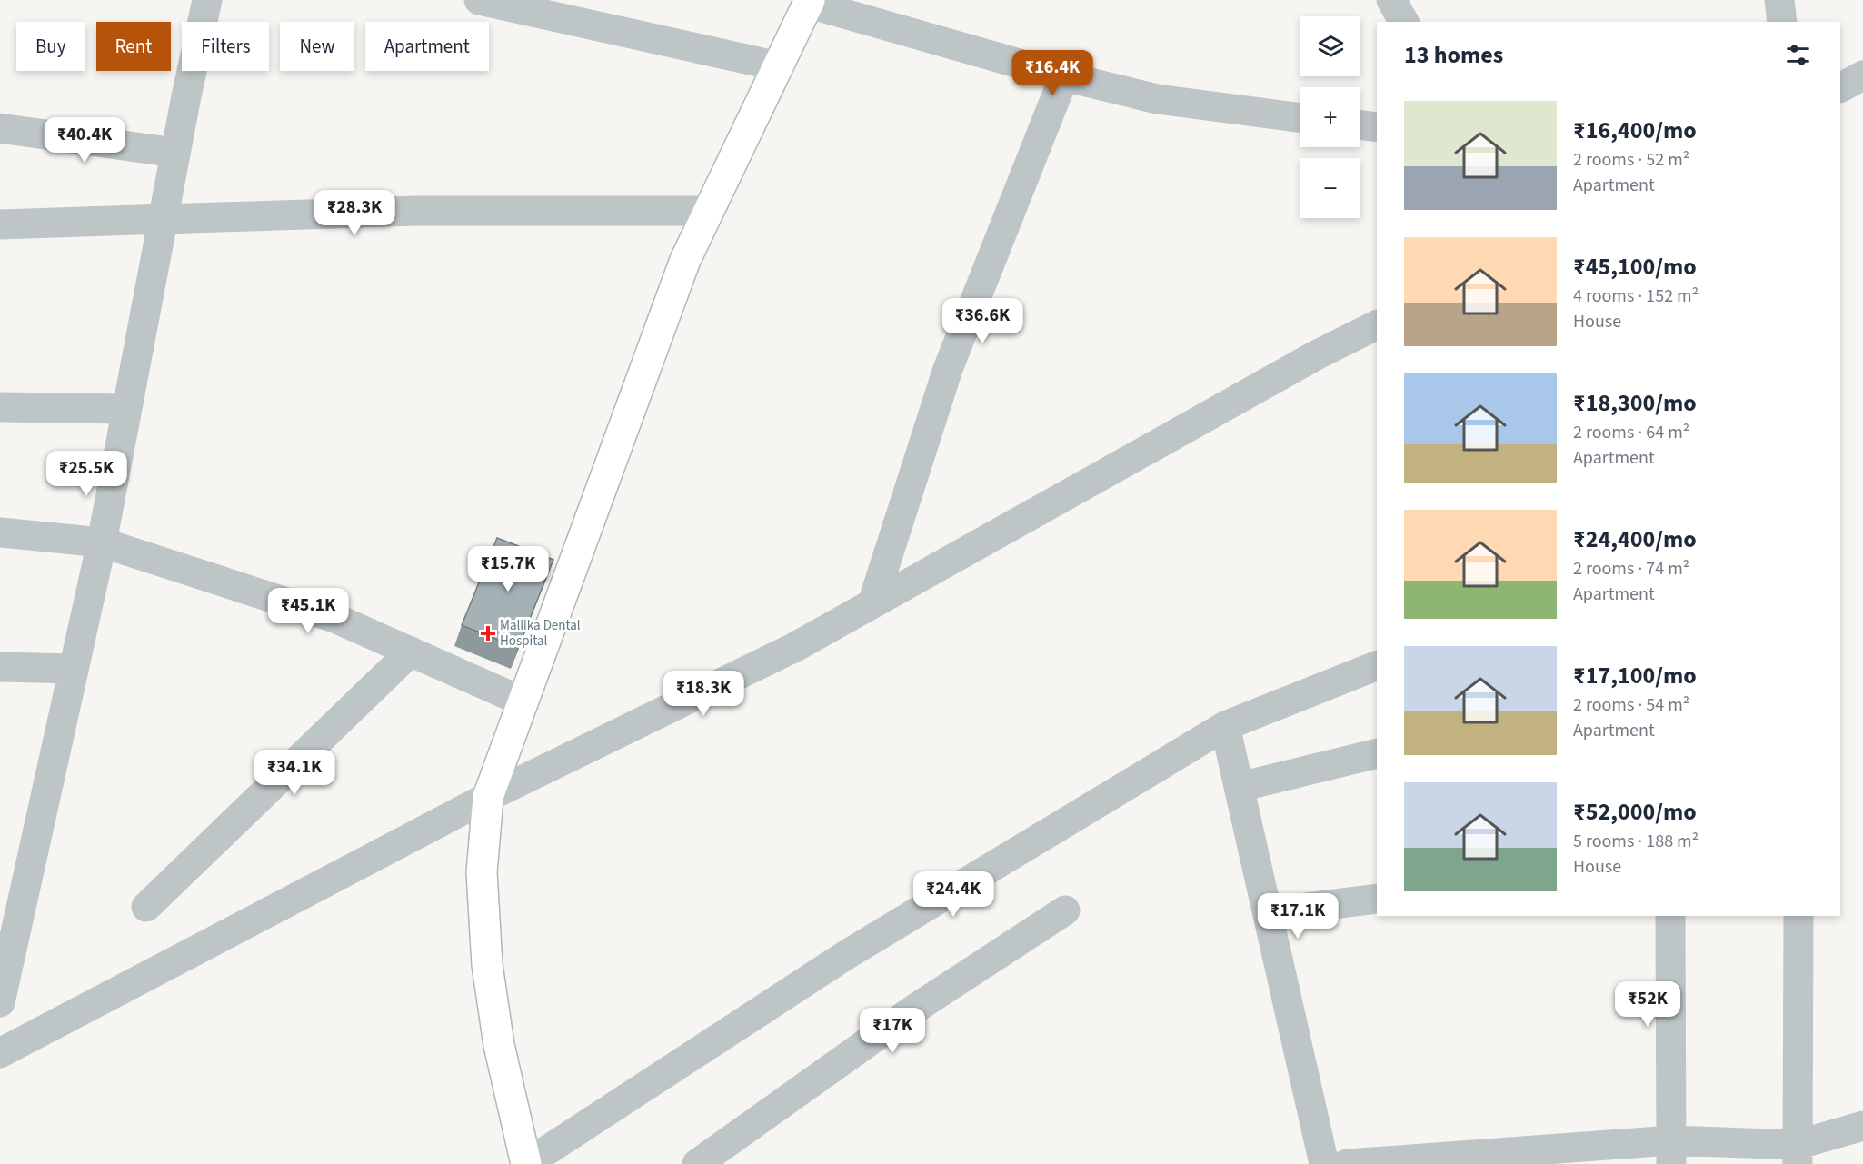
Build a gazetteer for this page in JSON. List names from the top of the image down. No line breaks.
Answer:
{"places":{"health":["Mallika Dental Hospital"]},"page":{"map_buttons":["+","−"],"chip":["Buy","Rent","Filters","New","Apartment"],"heading":"13 homes","price":["₹16.4K","₹40.4K","₹28.3K","₹36.6K","₹25.5K","₹15.7K","₹45.1K","₹18.3K","₹34.1K","₹24.4K","₹17.1K","₹52K","₹17K"],"list":[{"name":"₹16,400/mo","note":"2 rooms · 52 m² · Apartment"},{"name":"₹45,100/mo","note":"4 rooms · 152 m² · House"},{"name":"₹18,300/mo","note":"2 rooms · 64 m² · Apartment"},{"name":"₹24,400/mo","note":"2 rooms · 74 m² · Apartment"},{"name":"₹17,100/mo","note":"2 rooms · 54 m² · Apartment"},{"name":"₹52,000/mo","note":"5 rooms · 188 m² · House"}]}}
